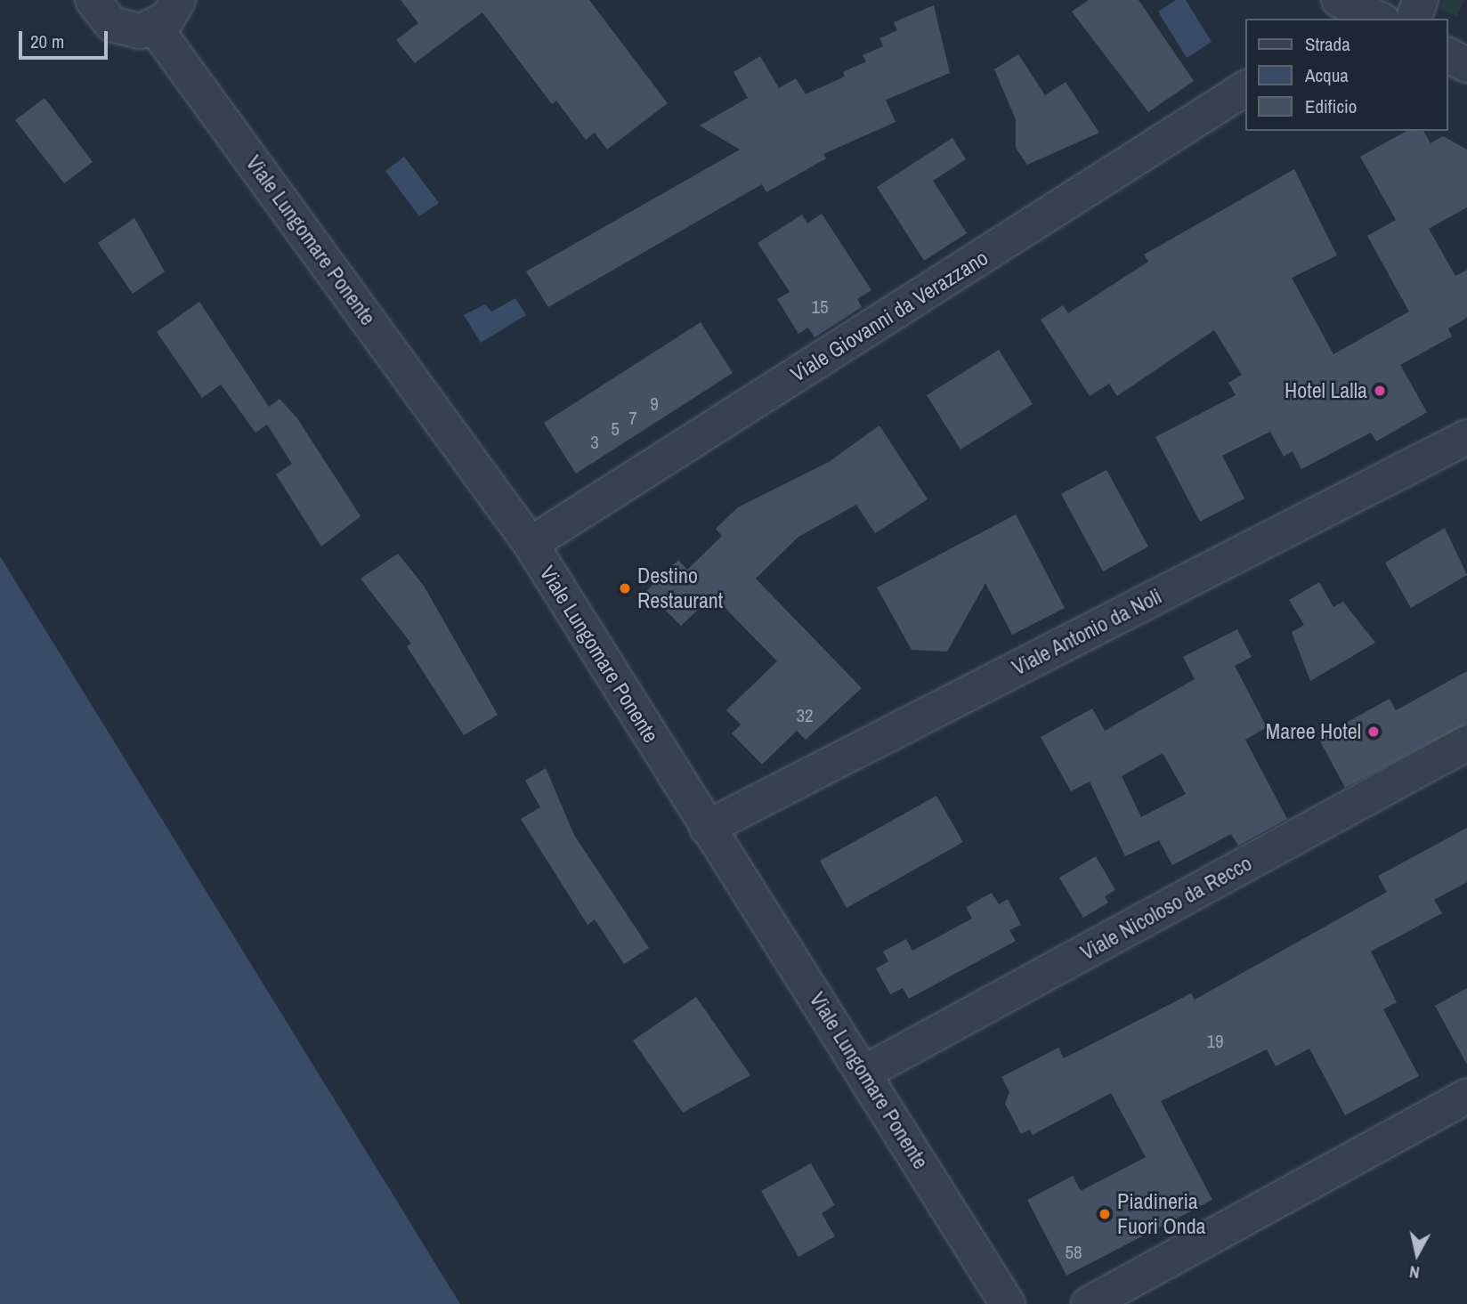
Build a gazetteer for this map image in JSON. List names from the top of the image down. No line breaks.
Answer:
{"streets":{"street":["Viale Lungomare Ponente","Viale Giovanni da Verazzano","Viale Antonio da Noli","Viale Nicoloso da Recco"]},"crossings":[["Viale Lungomare Ponente","Viale Giovanni da Verazzano"],["Viale Lungomare Ponente","Viale Antonio da Noli"],["Viale Lungomare Ponente","Viale Nicoloso da Recco"]],"places":["Hotel Lalla","Destino Restaurant","Maree Hotel","Piadineria Fuori Onda"],"house_numbers":["15","9","7","5","3","32","19","58"],"legend":["Strada","Acqua","Edificio"],"scale_bar":"20 m","north":"bottom"}
